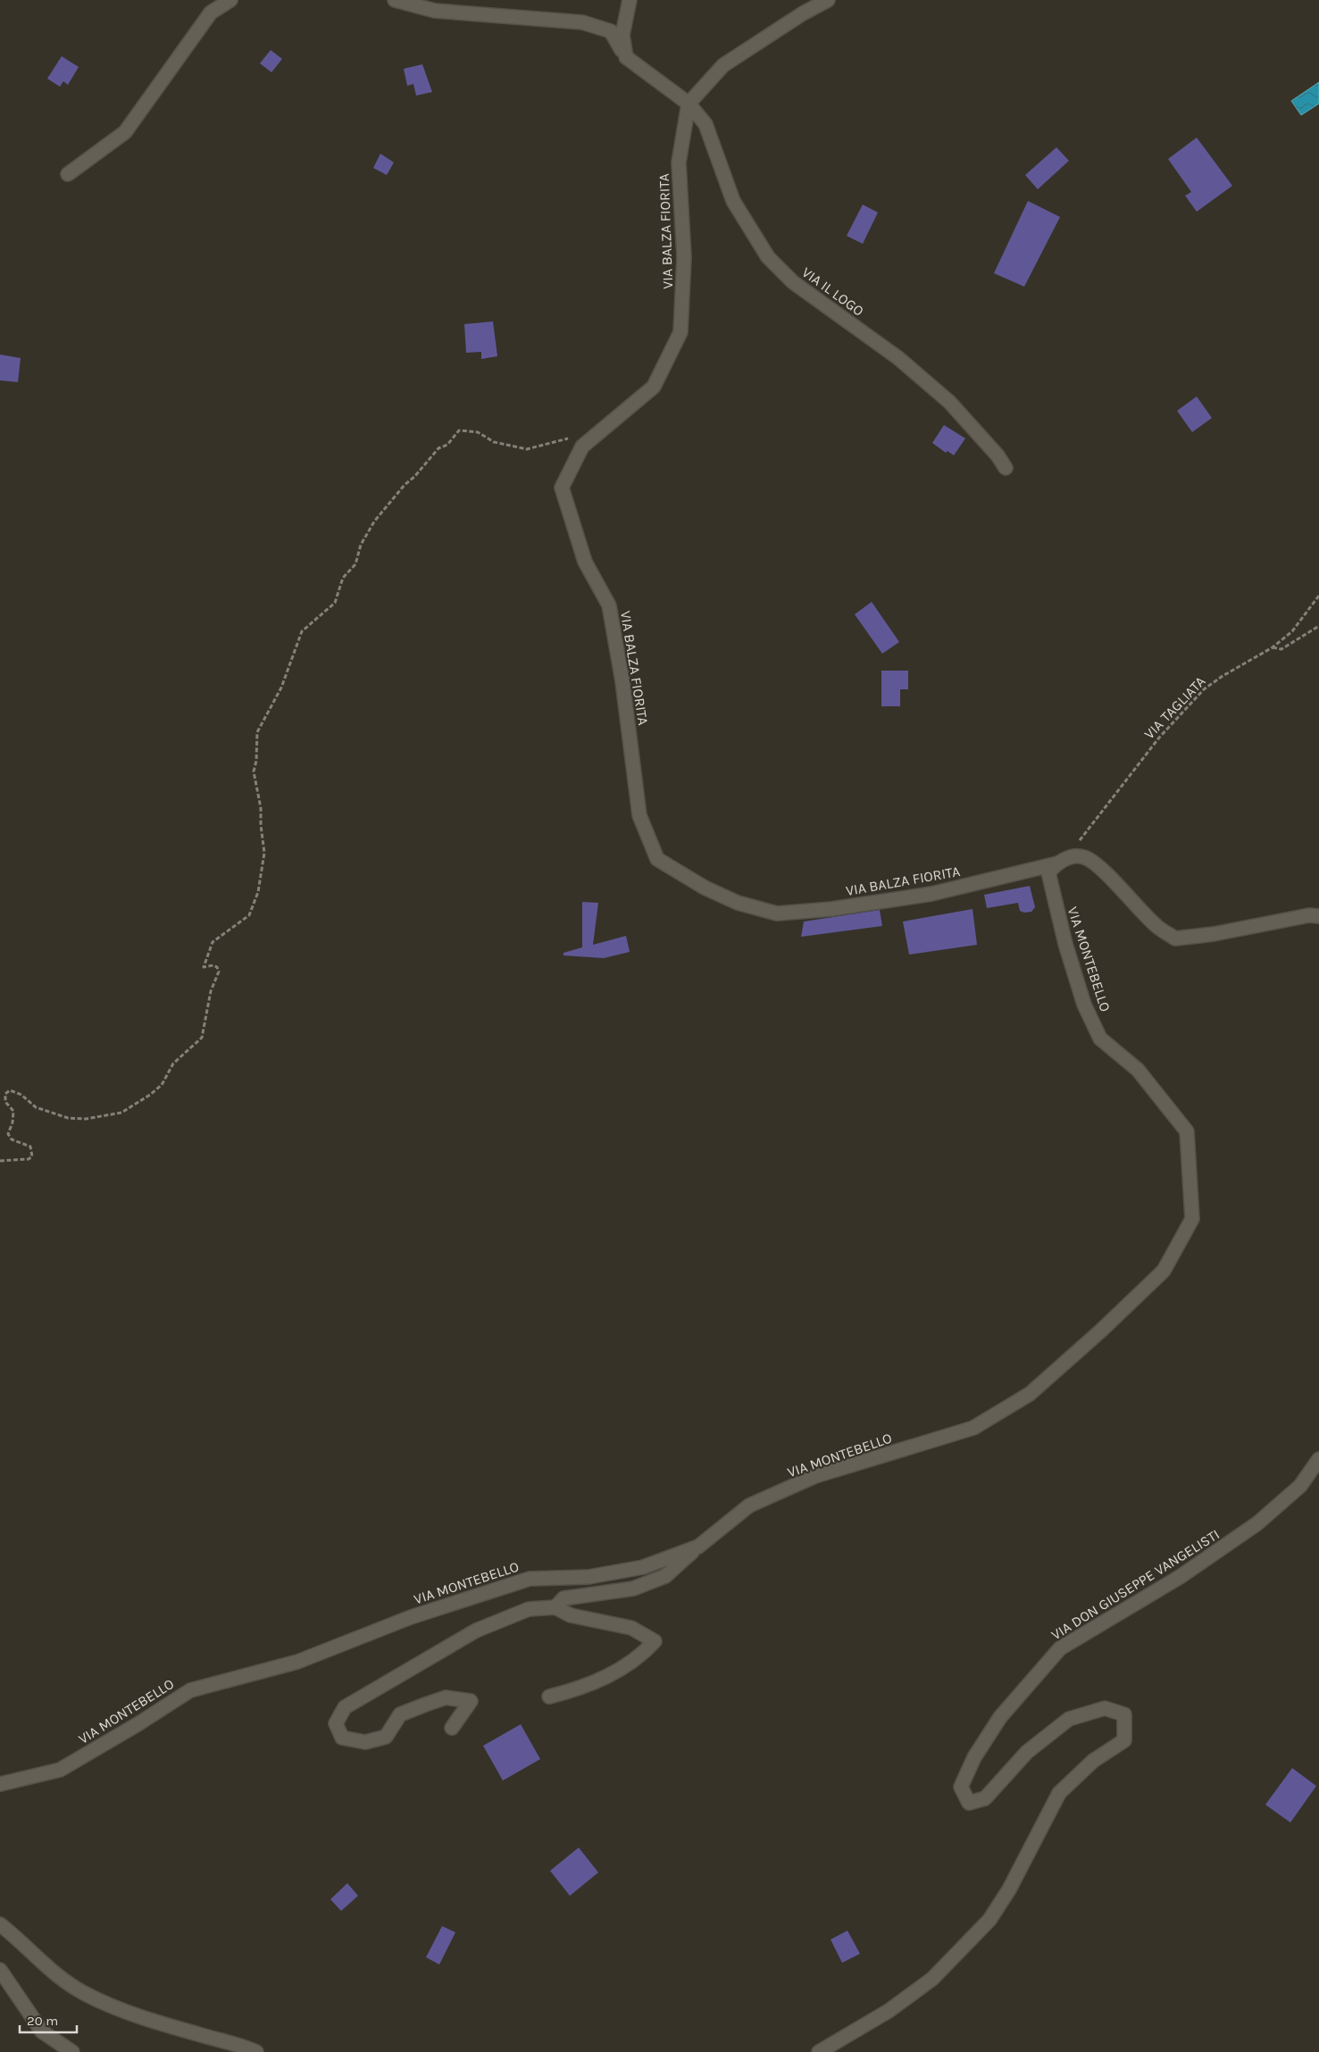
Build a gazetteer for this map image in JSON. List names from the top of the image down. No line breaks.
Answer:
{"streets":{"street":["VIA BALZA FIORITA","VIA IL LOGO","VIA MONTEBELLO","VIA DON GIUSEPPE VANGELISTI"],"path":["VIA TAGLIATA"]},"crossings":[["VIA BALZA FIORITA","VIA IL LOGO"],["VIA BALZA FIORITA","VIA TAGLIATA"],["VIA BALZA FIORITA","VIA MONTEBELLO"],["VIA TAGLIATA","VIA MONTEBELLO"]],"scale_bar":"20 m"}
